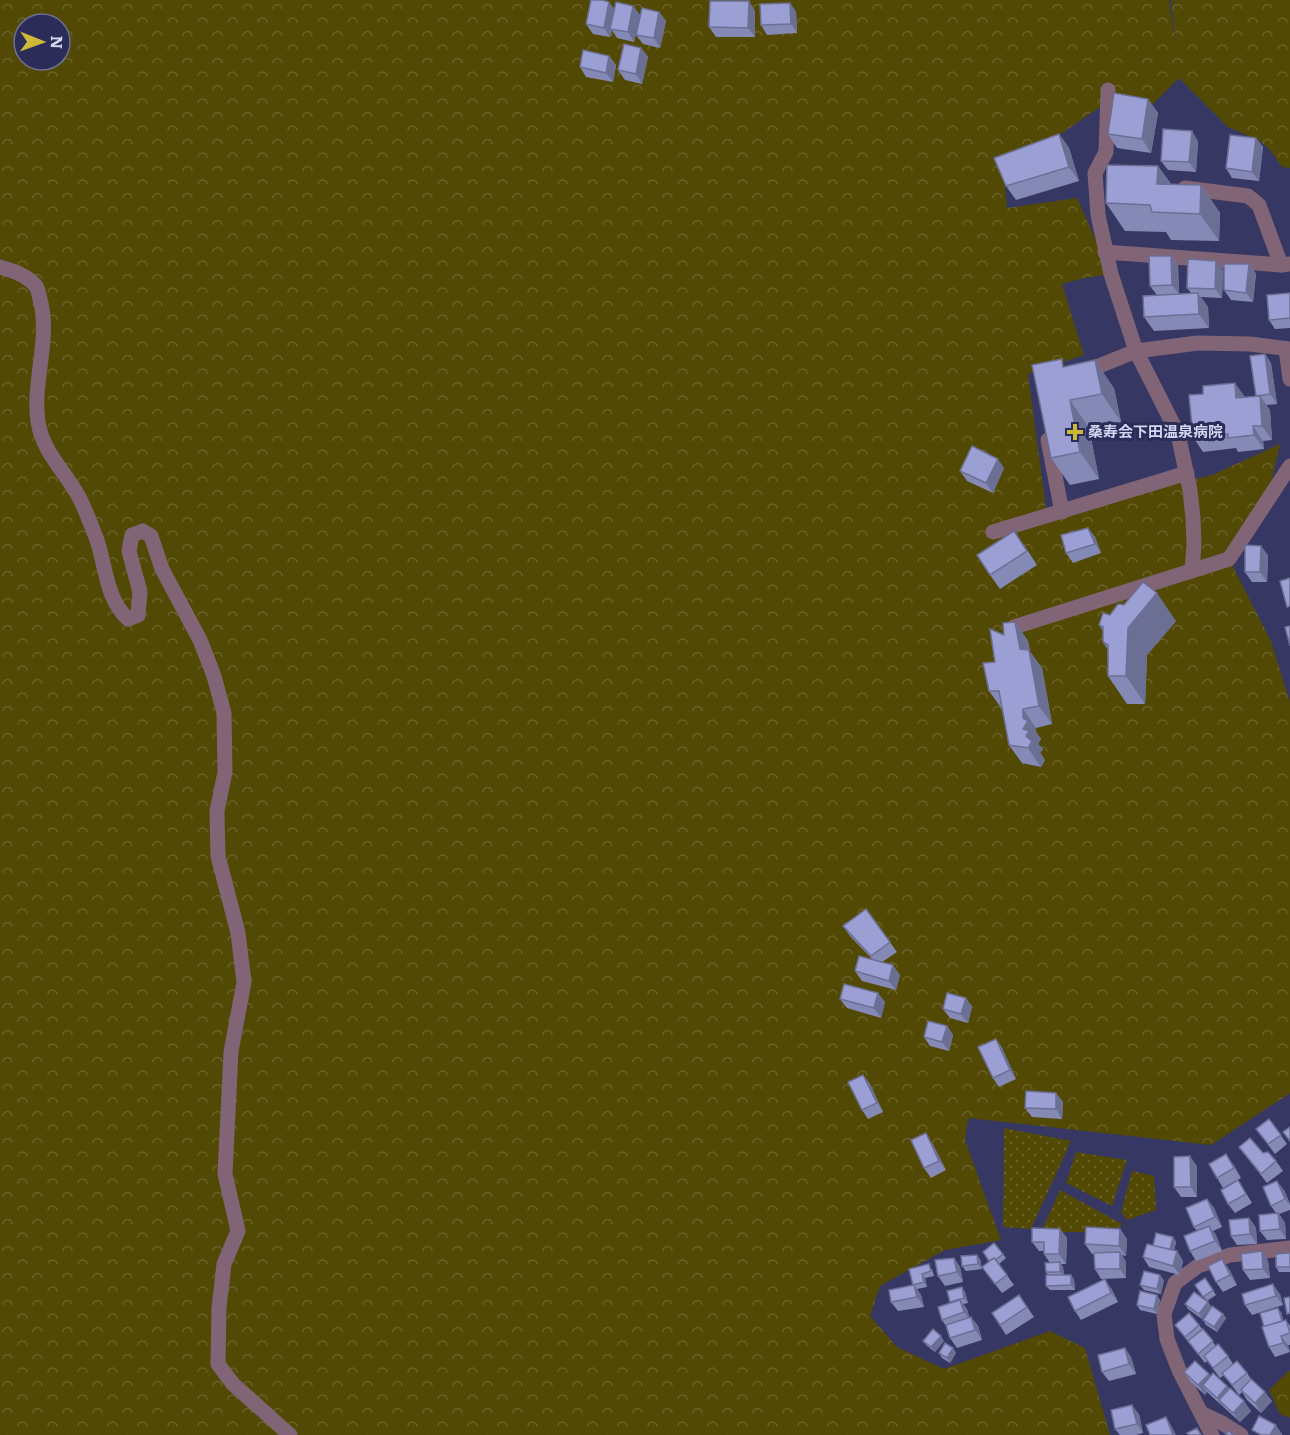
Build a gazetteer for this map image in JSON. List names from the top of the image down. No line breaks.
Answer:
{"places":{"health":["桑寿会下田温泉病院"]},"north":"right"}
